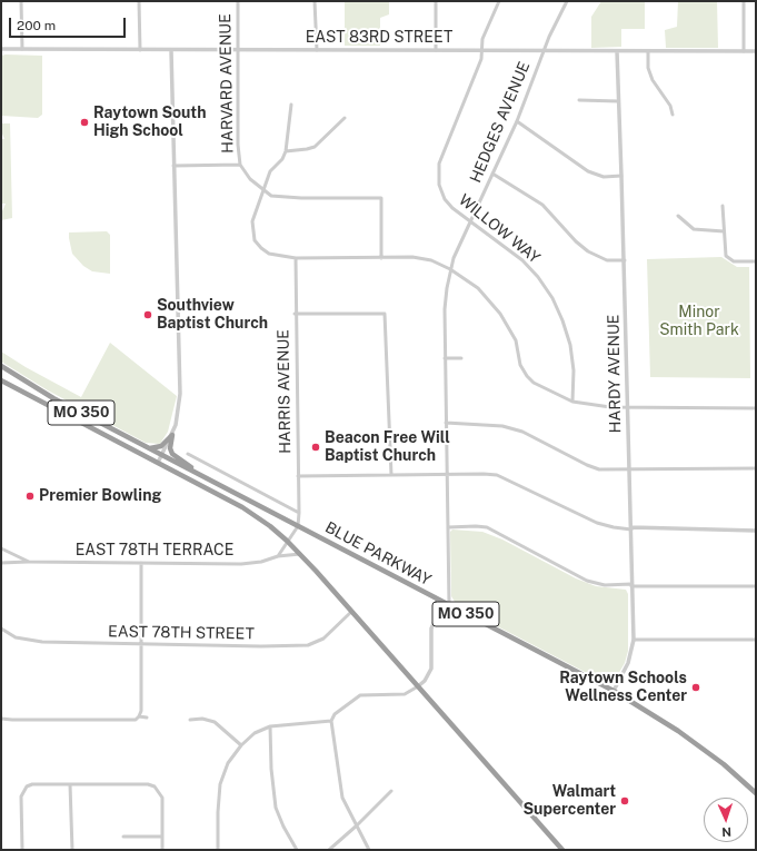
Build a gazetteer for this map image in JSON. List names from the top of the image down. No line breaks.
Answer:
{"streets":{"highway":["MO 350","BLUE PARKWAY"],"street":["EAST 83RD STREET","HARVARD AVENUE","HEDGES AVENUE","WILLOW WAY","HARDY AVENUE","HARRIS AVENUE","EAST 78TH TERRACE","EAST 78TH STREET"]},"crossings":[["EAST 83RD STREET","HARVARD AVENUE"],["EAST 83RD STREET","HEDGES AVENUE"],["EAST 83RD STREET","WILLOW WAY"],["EAST 83RD STREET","HARDY AVENUE"],["HEDGES AVENUE","WILLOW WAY"],["HEDGES AVENUE","BLUE PARKWAY"],["HARDY AVENUE","BLUE PARKWAY"],["HARRIS AVENUE","BLUE PARKWAY"],["MO 350","EAST 78TH TERRACE"],["MO 350","EAST 78TH STREET"]],"parks":["Minor Smith Park"],"places":["Raytown South High School","Southview Baptist Church","Beacon Free Will Baptist Church","Premier Bowling","Raytown Schools Wellness Center","Walmart Supercenter"],"scale_bar":"200 m","north":"bottom"}
